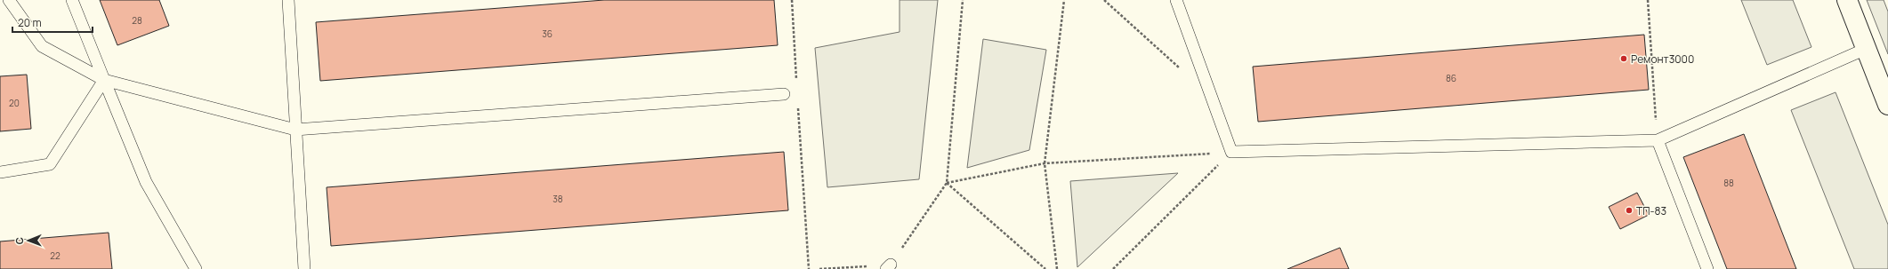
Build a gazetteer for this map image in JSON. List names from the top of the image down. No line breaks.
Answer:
{"places":["Ремонт3000","ТП-83"],"house_numbers":["28","36","86","20","88","38","22"],"scale_bar":"20 m","north":"left"}
